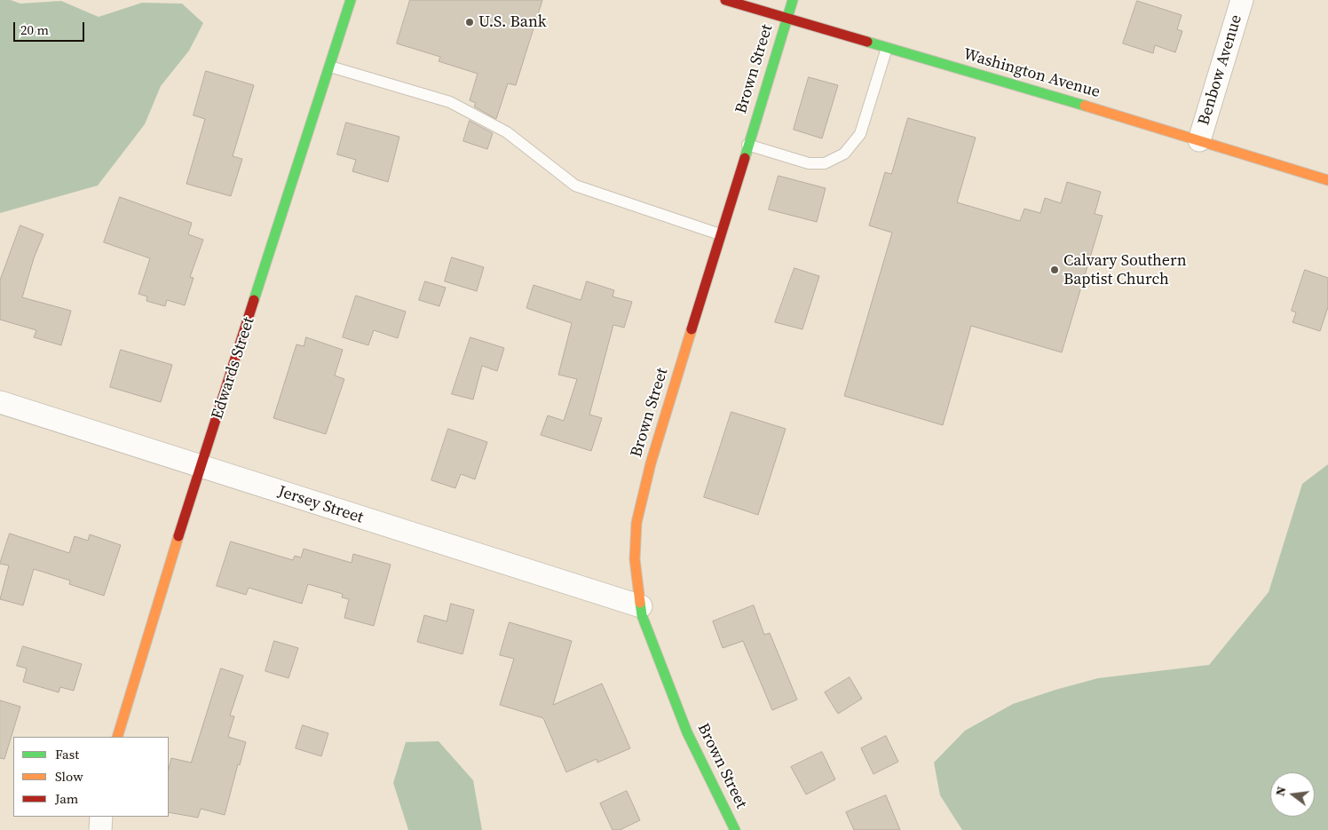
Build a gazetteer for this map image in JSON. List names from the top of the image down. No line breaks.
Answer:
{"streets":{"street":["Brown Street","Benbow Avenue","Washington Avenue","Edwards Street","Jersey Street"]},"crossings":[["Brown Street","Washington Avenue"],["Brown Street","Jersey Street"],["Benbow Avenue","Washington Avenue"],["Edwards Street","Jersey Street"]],"places":["U.S. Bank","Calvary Southern Baptist Church"],"legend":["Fast","Slow","Jam"],"scale_bar":"20 m","north":"left"}
